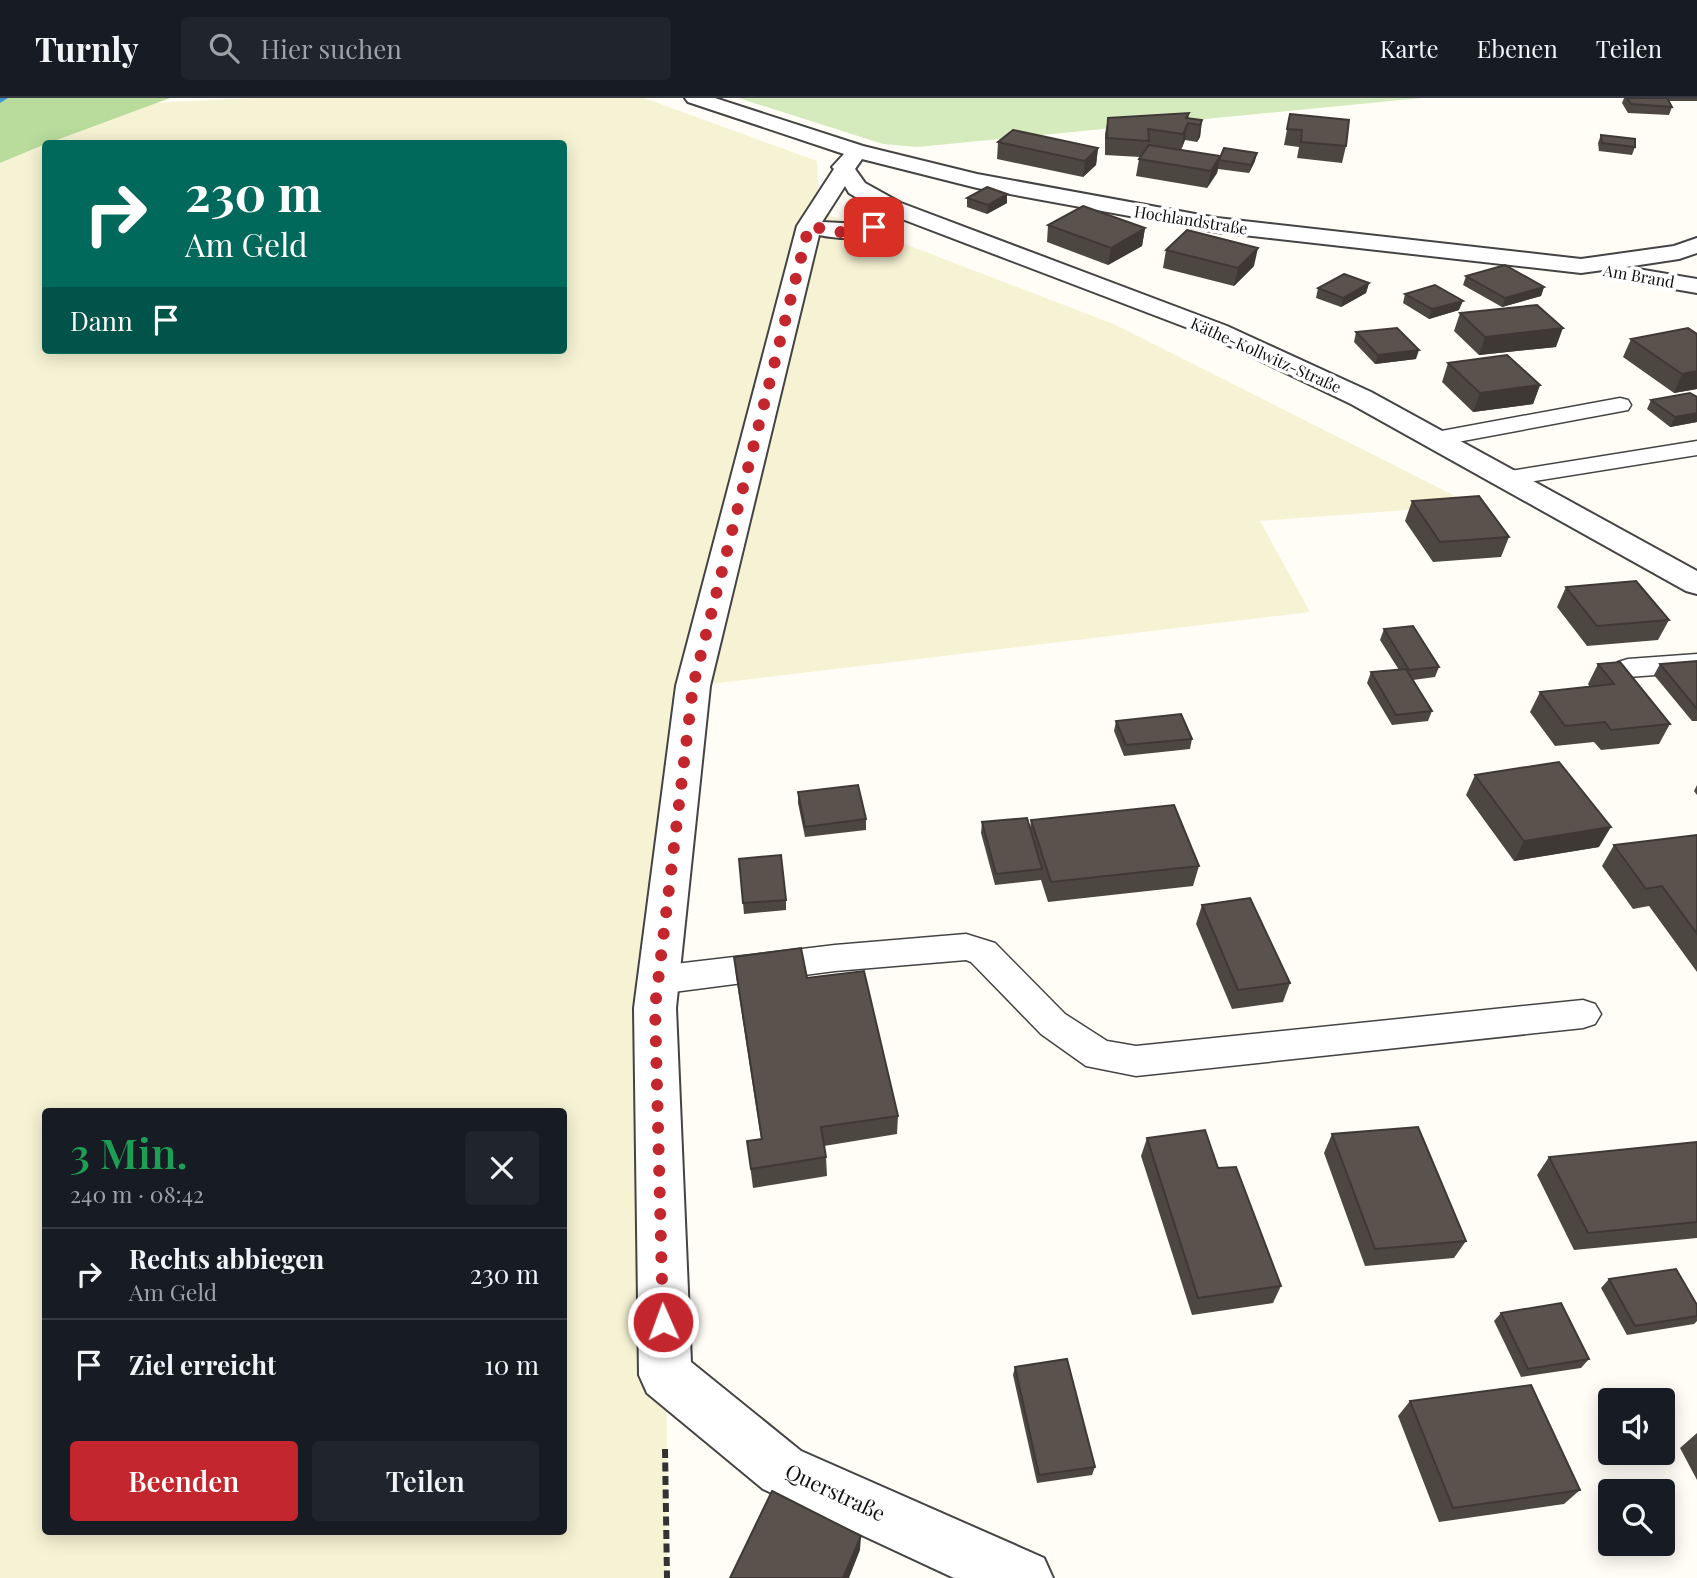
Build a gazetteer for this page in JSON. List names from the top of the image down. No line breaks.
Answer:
{"streets":{"street":["Hochlandstraße","Am Brand","Käthe-Kollwitz-Straße","Querstraße"]},"crossings":[["Hochlandstraße","Am Brand"],["Hochlandstraße","Käthe-Kollwitz-Straße"]],"page":{"header":"Turnly","search":"Hier suchen","nav":["Karte","Ebenen","Teilen"],"turn":["230 m","Am Geld"],"then":"Dann","heading":["3 Min.","240 m · 08:42"],"list":[{"name":"Rechts abbiegen","note":"Am Geld","value":"230 m"},{"name":"Ziel erreicht","value":"10 m"}],"buttons":["Beenden","Teilen"]}}
